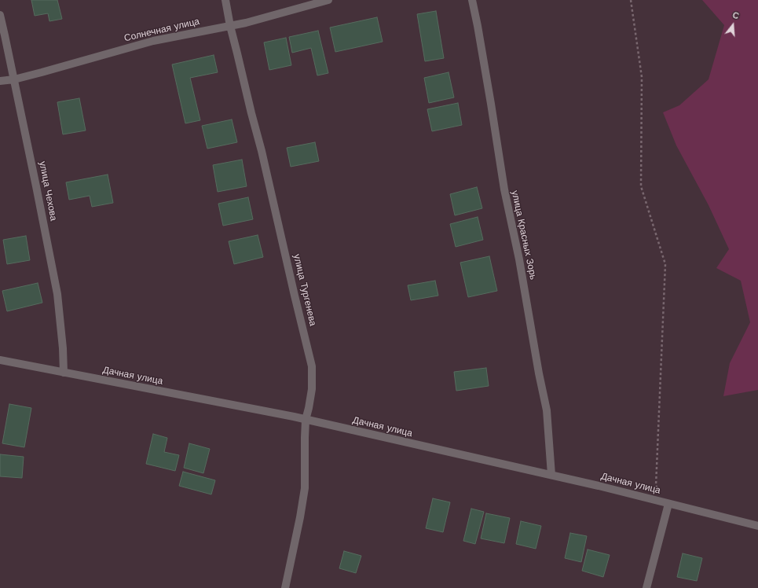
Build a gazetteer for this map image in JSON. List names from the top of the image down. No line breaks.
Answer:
{"streets":{"street":["Солнечная улица","улица Чехова","улица Красных Зорь","улица Тургенева","Дачная улица"]},"crossings":[["Солнечная улица","улица Чехова"],["Солнечная улица","улица Тургенева"],["улица Чехова","Дачная улица"],["улица Красных Зорь","Дачная улица"],["улица Тургенева","Дачная улица"]],"north":"top"}
